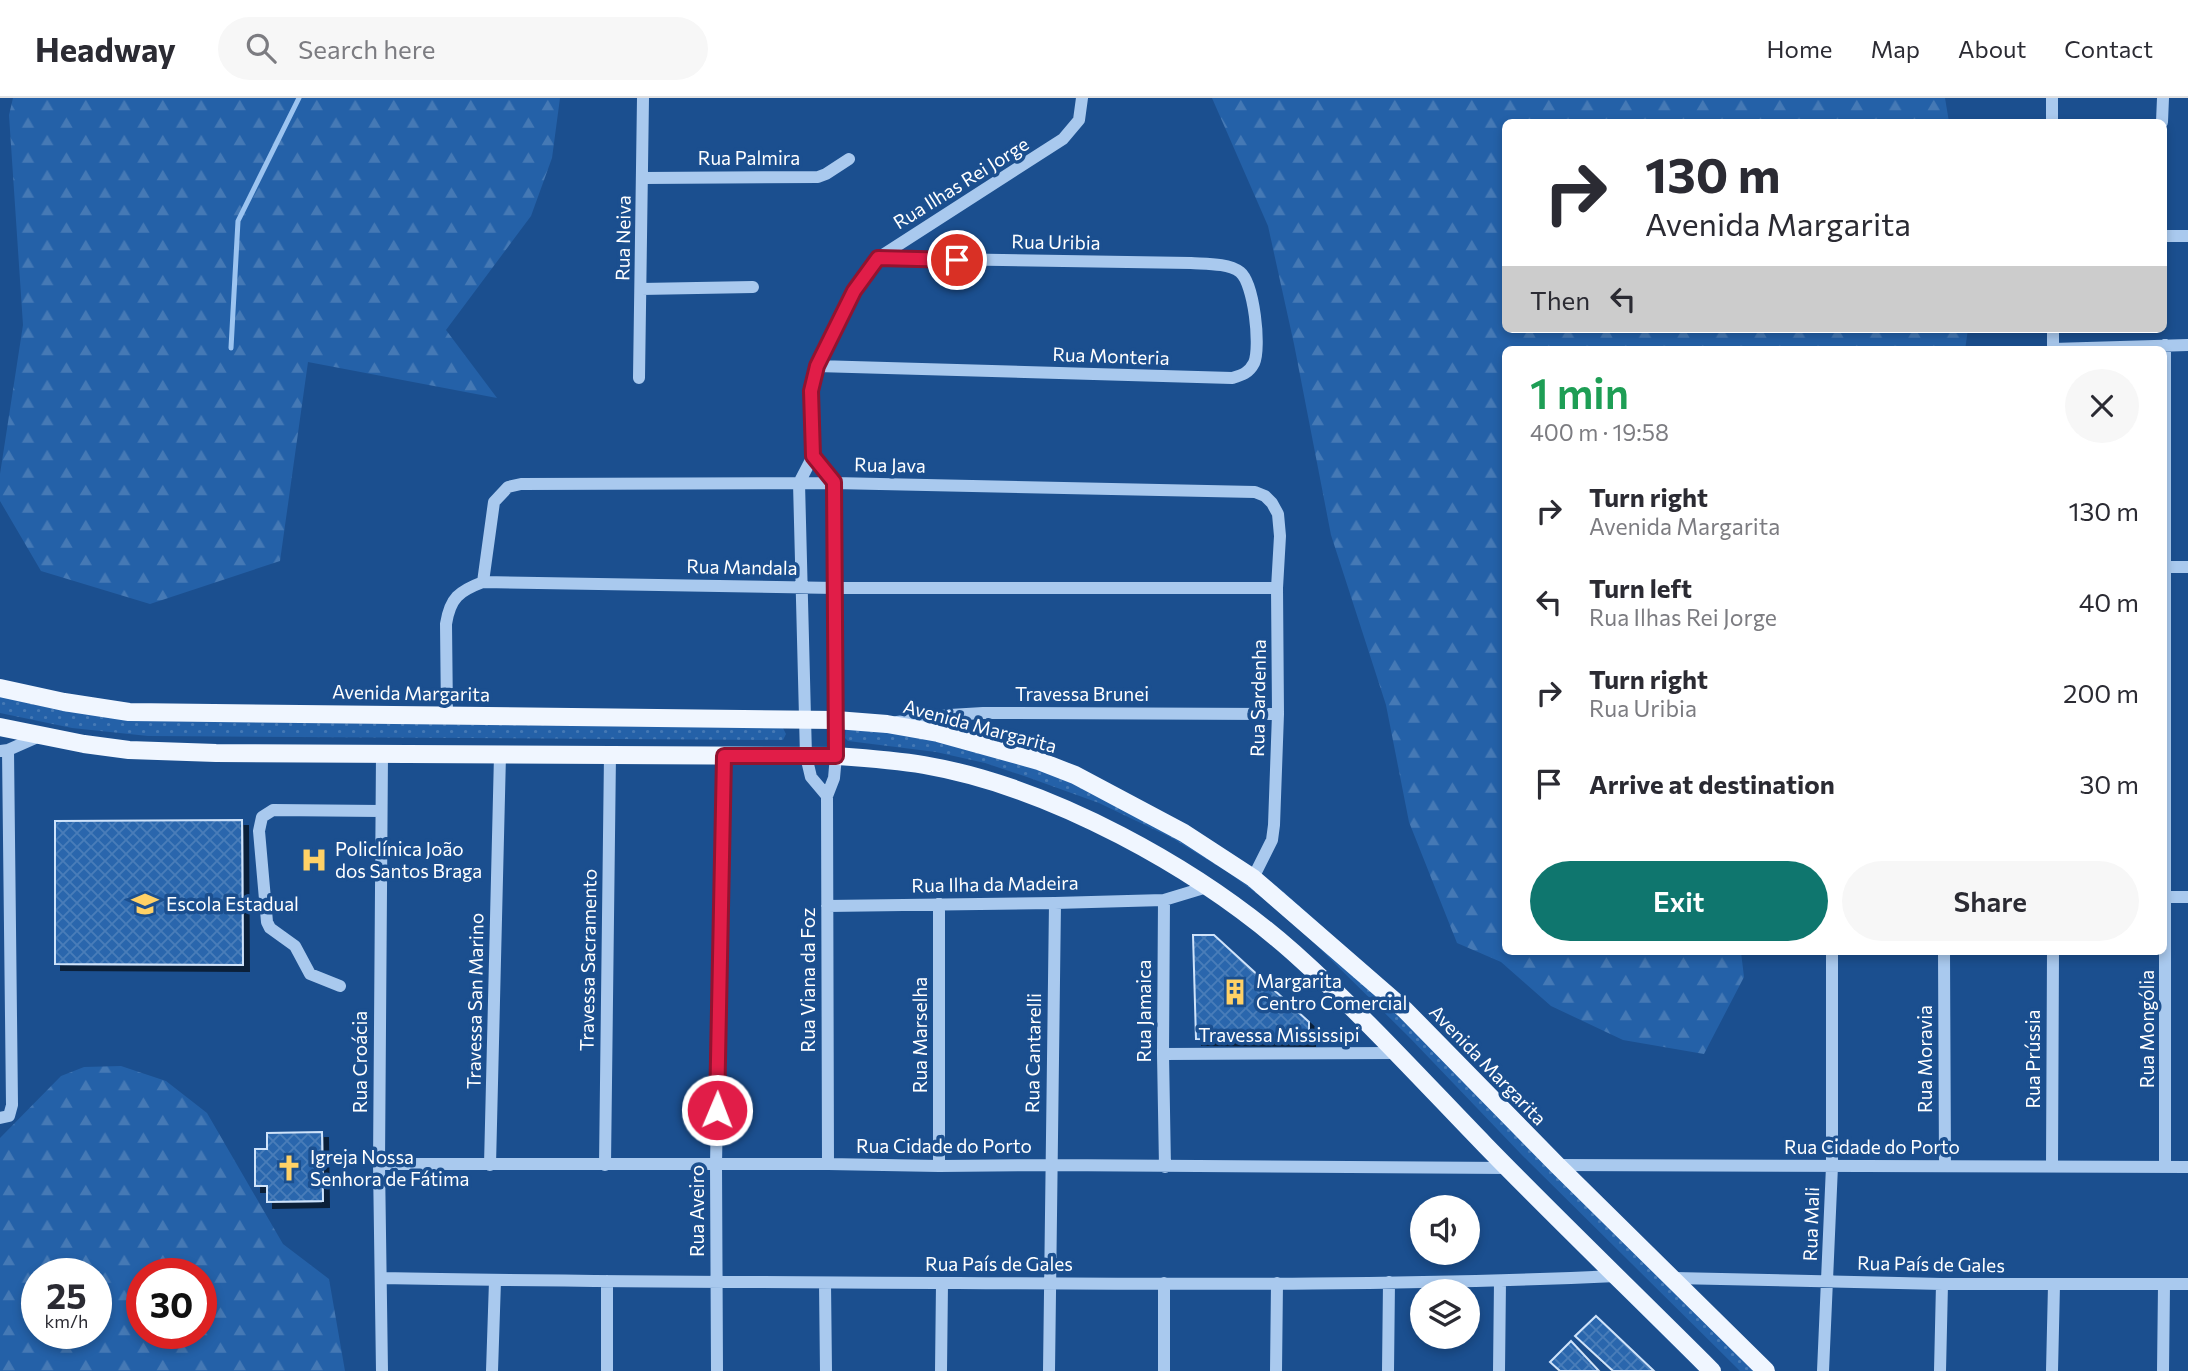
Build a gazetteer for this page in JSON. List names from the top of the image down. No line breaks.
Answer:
{"streets":{"main road":["Avenida Margarita"],"street":["Rua Palmira","Rua Ilhas Rei Jorge","Rua Neiva","Rua Uribia","Rua Monteria","Rua Java","Rua Mandala","Travessa Brunei","Rua Sardenha","Rua Ilha da Madeira","Travessa Sacramento","Rua Viana da Foz","Travessa San Marino","Rua Jamaica","Rua Mongólia","Rua Marselha","Travessa Mississipi","Rua Cantarelli","Rua Moravia","Rua Prússia","Rua Croácia","Rua Cidade do Porto","Rua Aveiro","Rua Mali","Rua País de Gales"]},"crossings":[["Rua Palmira","Rua Neiva"],["Rua Ilhas Rei Jorge","Rua Uribia"],["Rua Ilhas Rei Jorge","Rua Monteria"],["Rua Uribia","Rua Monteria"],["Rua Java","Rua Mandala"],["Rua Java","Rua Sardenha"],["Rua Mandala","Rua Sardenha"],["Avenida Margarita","Travessa Brunei"],["Avenida Margarita","Rua Sardenha"],["Avenida Margarita","Rua Cidade do Porto"],["Avenida Margarita","Rua País de Gales"],["Travessa Brunei","Rua Sardenha"],["Rua Ilha da Madeira","Rua Viana da Foz"],["Rua Ilha da Madeira","Rua Jamaica"],["Rua Ilha da Madeira","Rua Marselha"],["Rua Ilha da Madeira","Rua Cantarelli"],["Travessa Sacramento","Rua Cidade do Porto"],["Rua Viana da Foz","Rua Cidade do Porto"],["Travessa San Marino","Rua Cidade do Porto"],["Rua Jamaica","Travessa Mississipi"],["Rua Jamaica","Rua Cidade do Porto"],["Rua Mongólia","Rua Cidade do Porto"],["Rua Marselha","Rua Cidade do Porto"],["Rua Cantarelli","Rua Cidade do Porto"],["Rua Cantarelli","Rua País de Gales"],["Rua Moravia","Rua Cidade do Porto"],["Rua Prússia","Rua Cidade do Porto"],["Rua Croácia","Rua Cidade do Porto"],["Rua Croácia","Rua País de Gales"],["Rua Cidade do Porto","Rua Aveiro"],["Rua Cidade do Porto","Rua Mali"],["Rua Aveiro","Rua País de Gales"],["Rua Mali","Rua País de Gales"]],"places":{"hospital":["Policlínica João dos Santos Braga"],"school or university":["Escola Estadual"],"building":["Margarita Centro Comercial"],"church":["Igreja Nossa Senhora de Fátima"]},"page":{"header":"Headway","search":"Search here","nav":["Home","Map","About","Contact"],"turn":["130 m","Avenida Margarita"],"then":"Then","heading":["1 min","400 m · 19:58"],"list":[{"name":"Turn right","note":"Avenida Margarita","value":"130 m"},{"name":"Turn left","note":"Rua Ilhas Rei Jorge","value":"40 m"},{"name":"Turn right","note":"Rua Uribia","value":"200 m"},{"name":"Arrive at destination","value":"30 m"}],"buttons":["Exit","Share"],"speed":"25 km/h","limit":"30"}}
